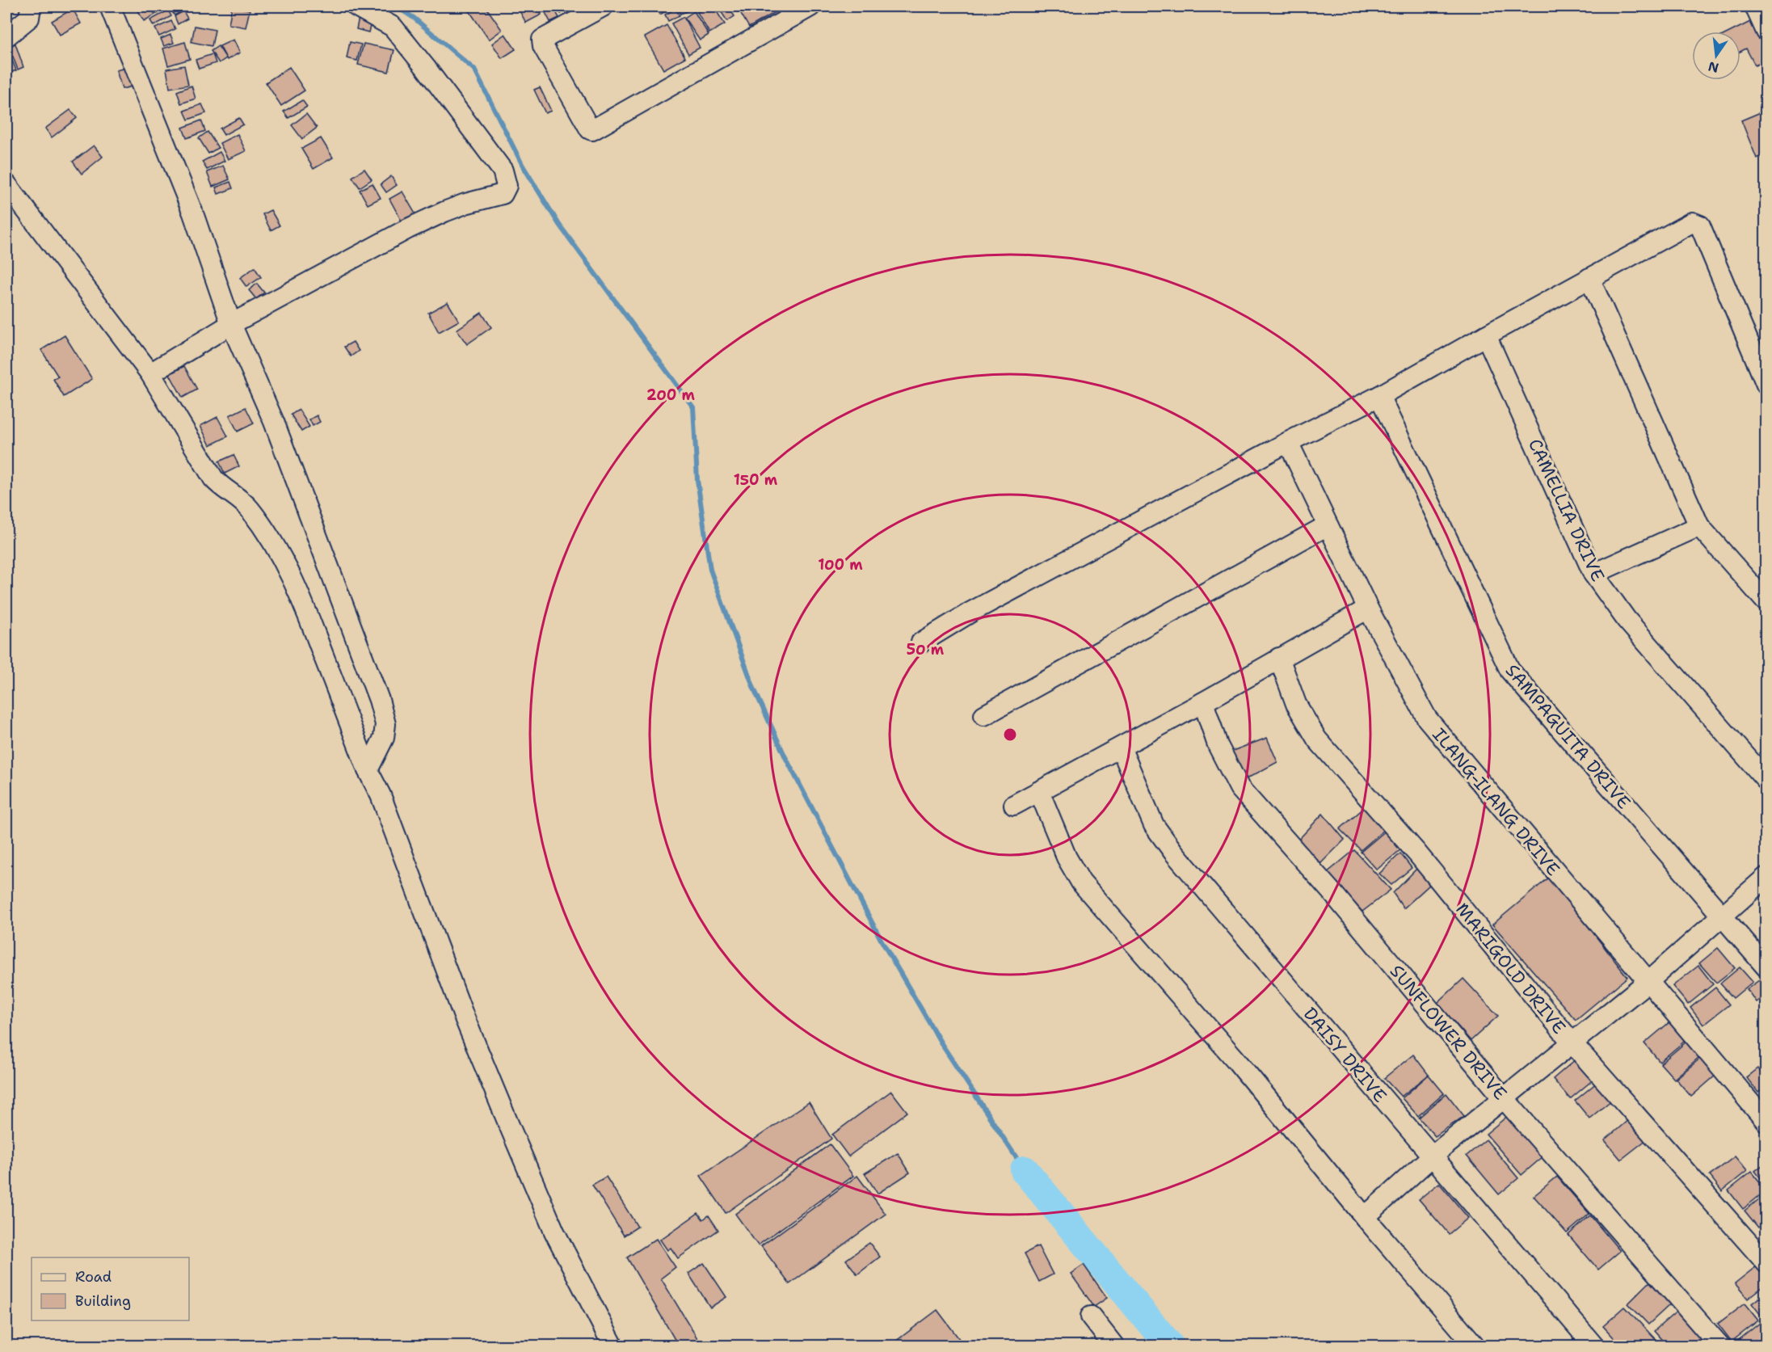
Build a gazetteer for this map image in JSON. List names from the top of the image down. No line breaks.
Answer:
{"streets":{"street":["CAMELLIA DRIVE","SAMPAGUITA DRIVE","ILANG-ILANG DRIVE","MARIGOLD DRIVE","SUNFLOWER DRIVE","DAISY DRIVE"]},"legend":["Road","Building"],"north":"bottom","rings":["200 m","150 m","100 m","50 m"]}
